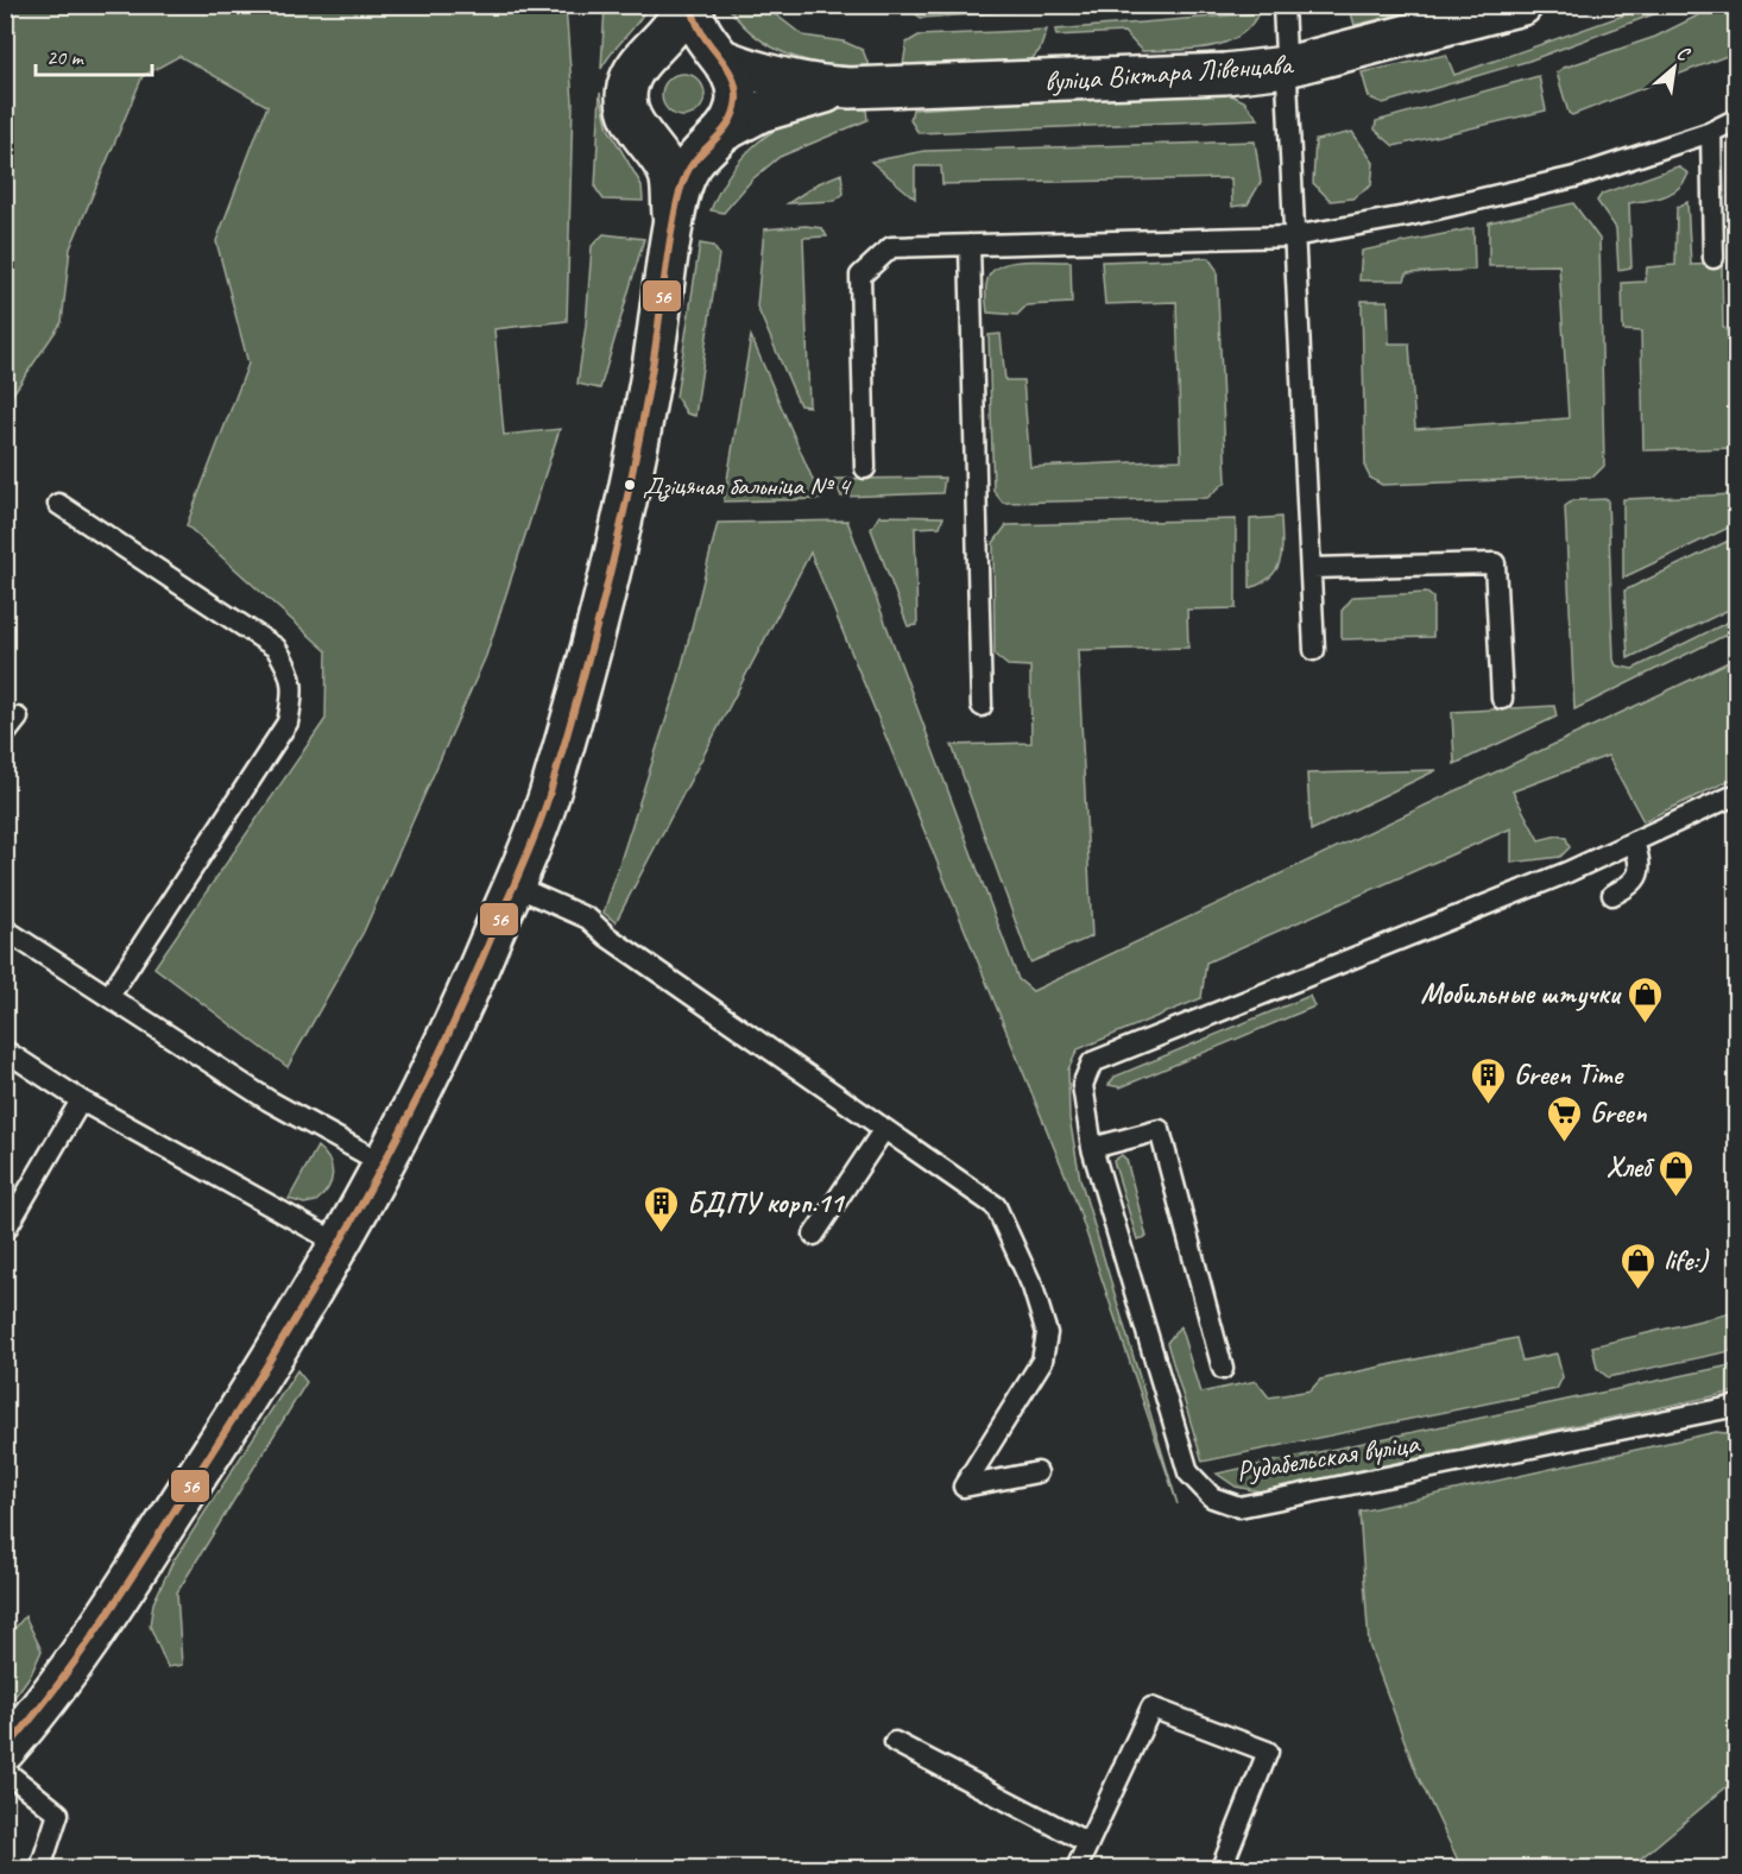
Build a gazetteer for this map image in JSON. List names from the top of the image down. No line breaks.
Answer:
{"streets":{"main road":["вуліца Віктара Лівенцава"],"lane":["Рудабельская вуліца"]},"places":{"other":["Дзіцячая бальніца № 4"],"shop":["Мобильные штучки","Хлеб","life:)"],"building":["Green Time","БДПУ корп.11"],"supermarket":["Green"]},"lines":["transit line 56"],"scale_bar":"20 m","north":"top right"}
